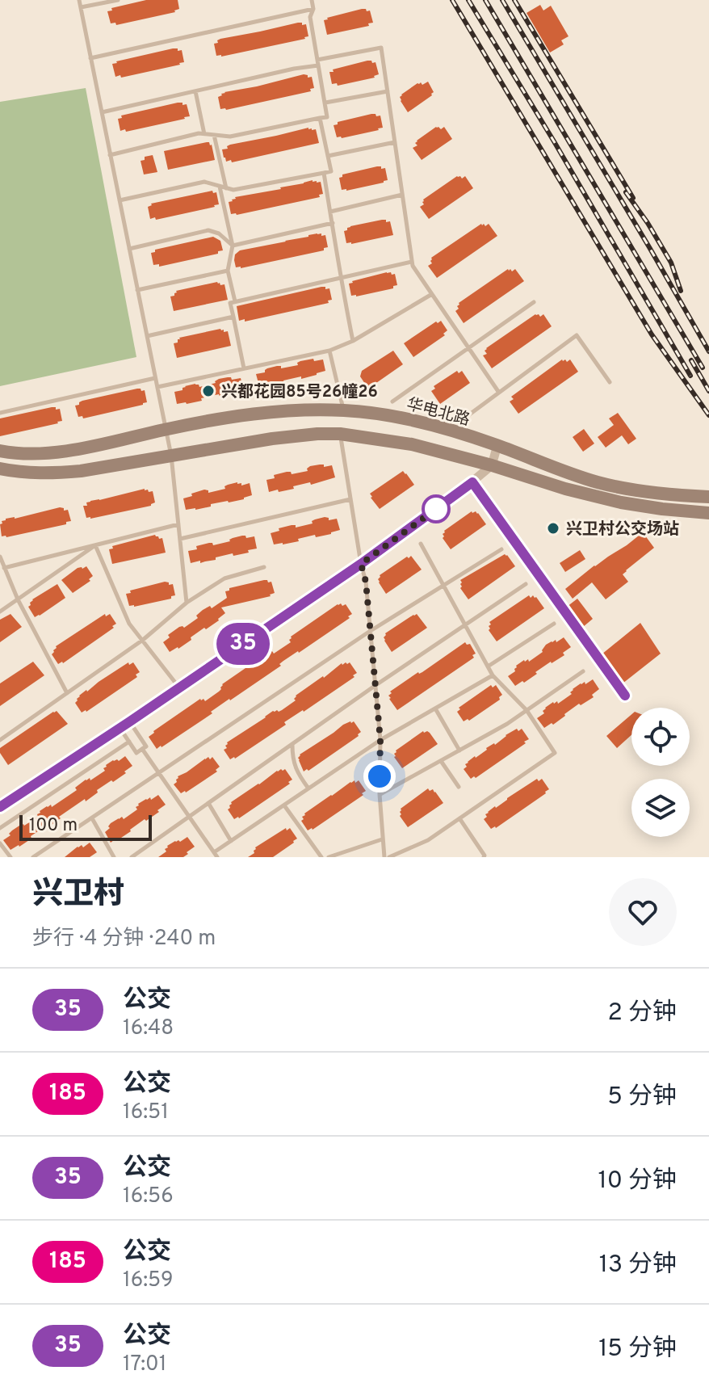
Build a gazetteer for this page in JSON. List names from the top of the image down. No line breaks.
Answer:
{"streets":{"main road":["华电北路"]},"places":["兴都花园85号26幢26","兴卫村公交场站"],"lines":["bus line 35"],"scale_bar":"100 m","page":{"on_map":"35","scale":"100 m","heading":["兴卫村","步行 · 4 分钟 · 240 m"],"list":[{"mark":"35","name":"公交","note":"16:48","value":"2 分钟"},{"mark":"185","name":"公交","note":"16:51","value":"5 分钟"},{"mark":"35","name":"公交","note":"16:56","value":"10 分钟"},{"mark":"185","name":"公交","note":"16:59","value":"13 分钟"},{"mark":"35","name":"公交","note":"17:01","value":"15 分钟"}]}}
